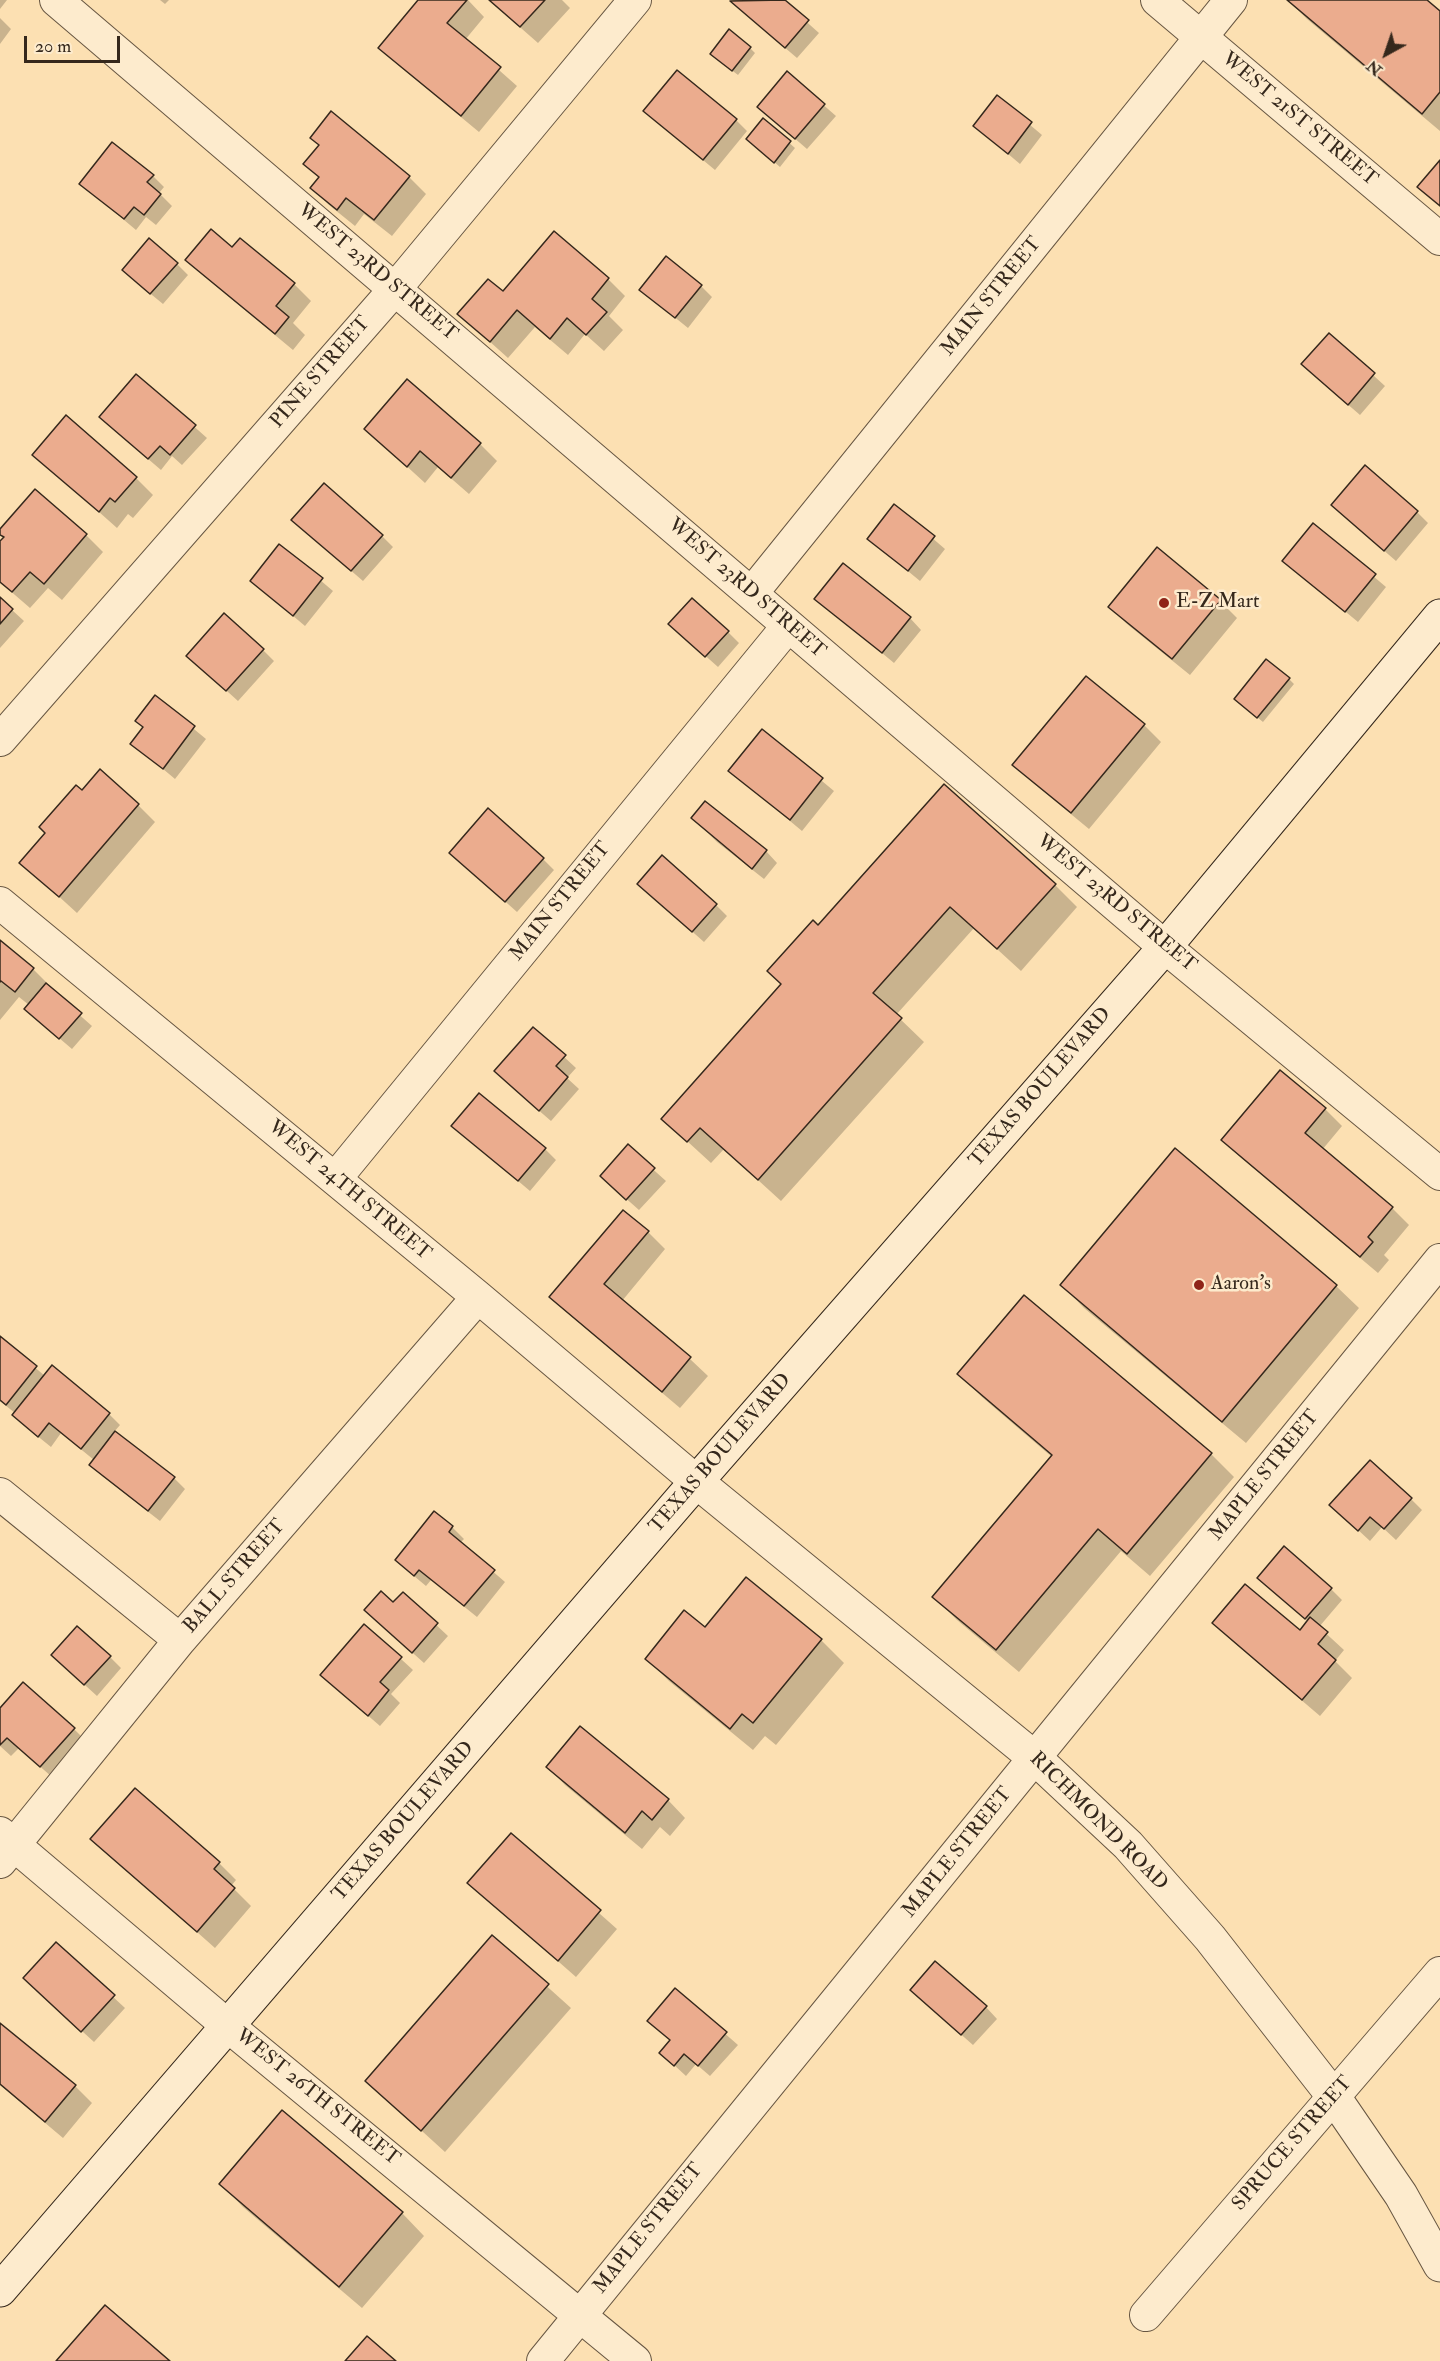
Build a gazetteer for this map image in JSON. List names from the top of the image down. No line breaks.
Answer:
{"streets":{"main road":["TEXAS BOULEVARD","RICHMOND ROAD"],"street":["WEST 21ST STREET","WEST 23RD STREET","MAIN STREET","PINE STREET","WEST 24TH STREET","MAPLE STREET","BALL STREET","WEST 26TH STREET","SPRUCE STREET"]},"crossings":[["WEST 21ST STREET","MAIN STREET"],["WEST 23RD STREET","MAIN STREET"],["WEST 23RD STREET","PINE STREET"],["WEST 23RD STREET","TEXAS BOULEVARD"],["MAIN STREET","WEST 24TH STREET"],["TEXAS BOULEVARD","WEST 24TH STREET"],["TEXAS BOULEVARD","RICHMOND ROAD"],["TEXAS BOULEVARD","WEST 26TH STREET"],["WEST 24TH STREET","BALL STREET"],["WEST 24TH STREET","RICHMOND ROAD"],["MAPLE STREET","RICHMOND ROAD"],["MAPLE STREET","WEST 26TH STREET"],["BALL STREET","WEST 26TH STREET"],["RICHMOND ROAD","SPRUCE STREET"]],"places":["E-Z Mart","Aaron's"],"scale_bar":"20 m","north":"bottom left"}
